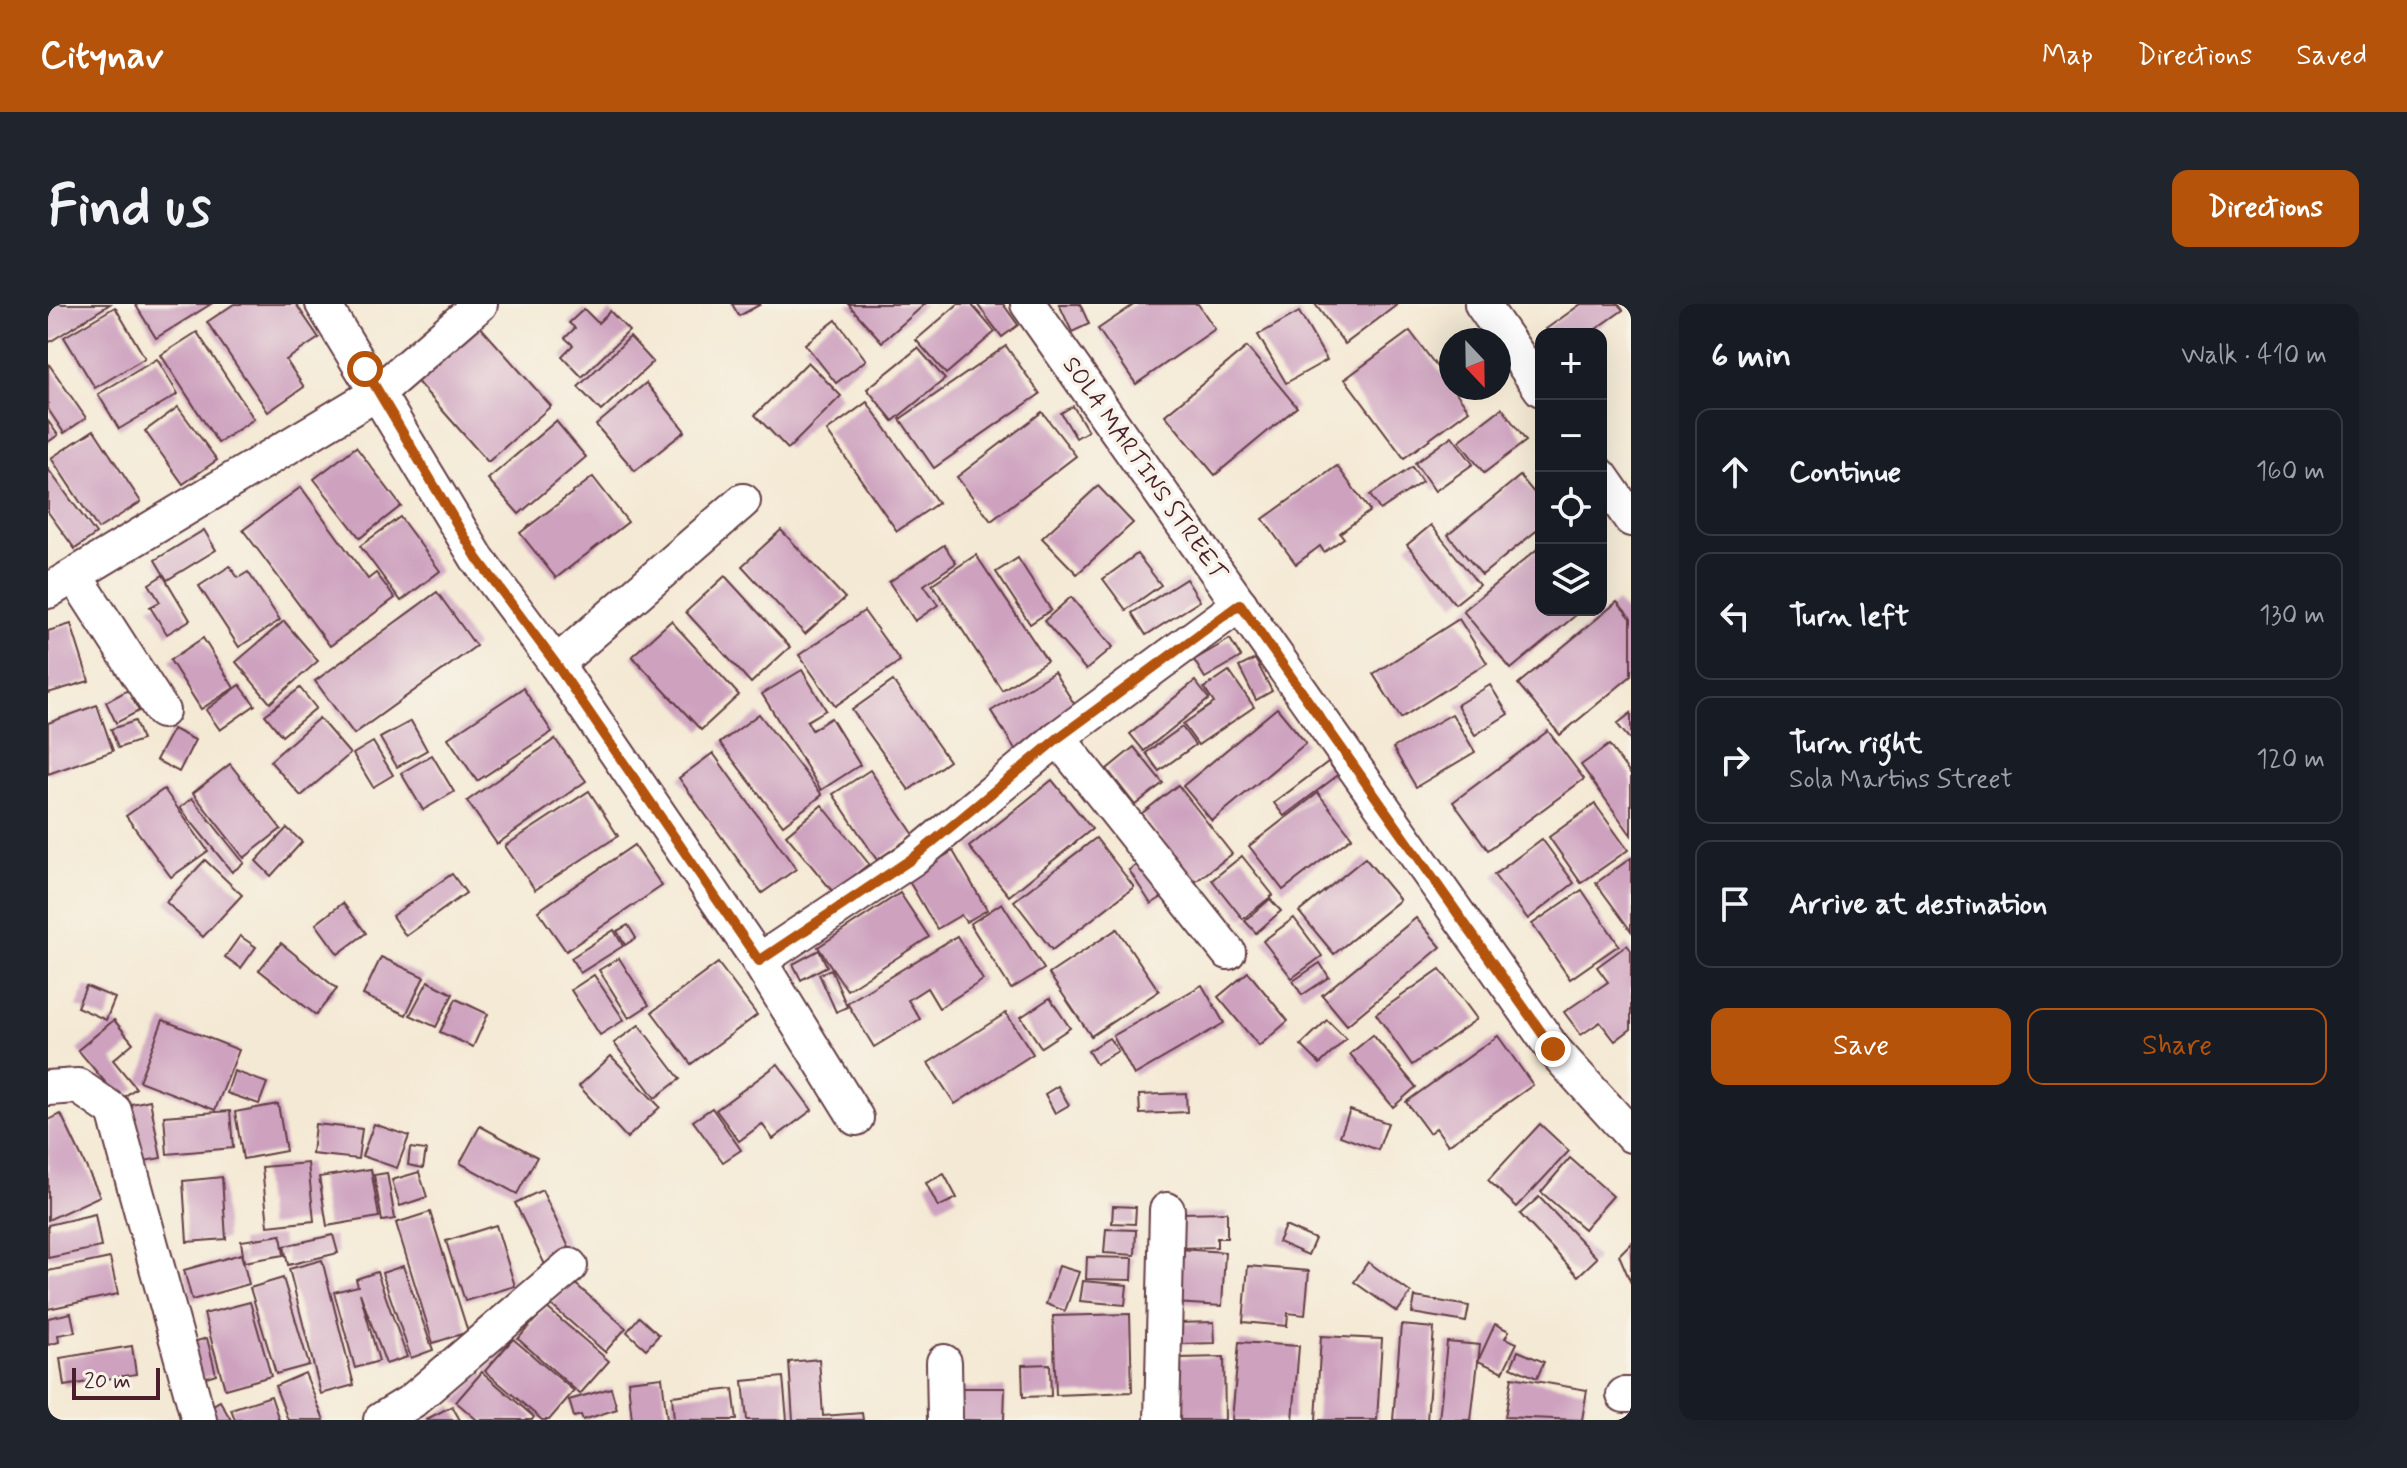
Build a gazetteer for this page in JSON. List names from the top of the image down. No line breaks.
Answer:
{"streets":{"street":["SOLA MARTINS STREET"]},"scale_bar":"20 m","north":"bottom","page":{"header":"Citynav","nav":["Map","Directions","Saved"],"buttons":["Directions",["Save","Share"]],"title":"Find us","heading":["6 min","Walk · 410 m"],"map_buttons":["+","−"],"list":[["Continue","160 m"],["Turn left","130 m"],["Turn right","Sola Martins Street","120 m"],"Arrive at destination"],"scale":"20 m"}}
